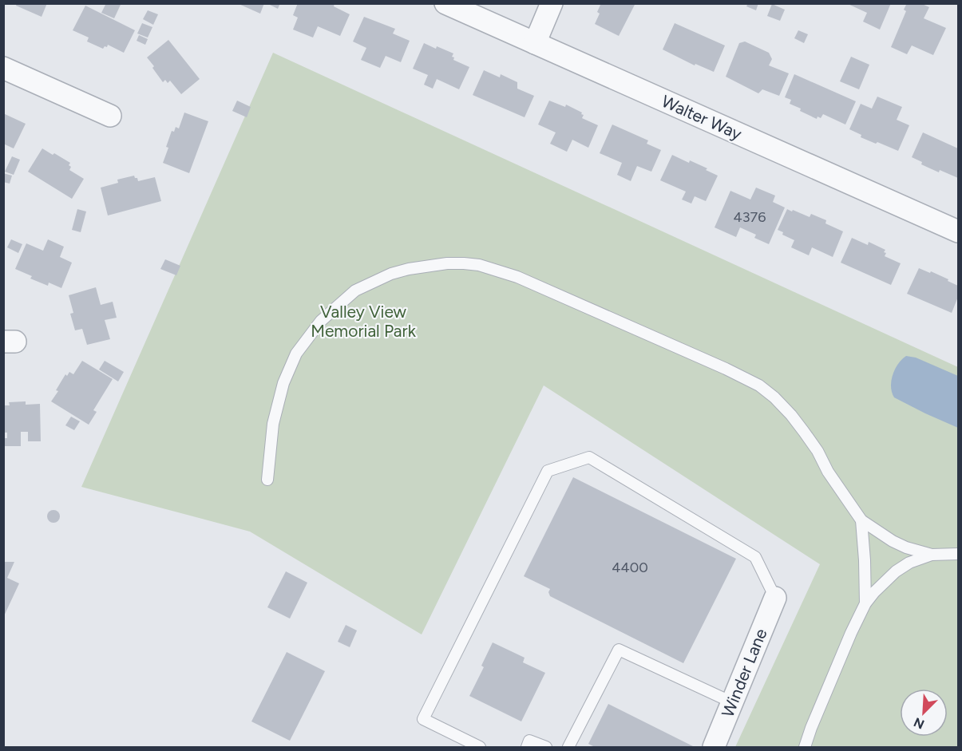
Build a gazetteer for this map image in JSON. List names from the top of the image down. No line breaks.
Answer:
{"streets":{"street":["Walter Way","Winder Lane"]},"parks":["Valley View Memorial Park"],"house_numbers":["4376","4400"],"north":"bottom left"}
